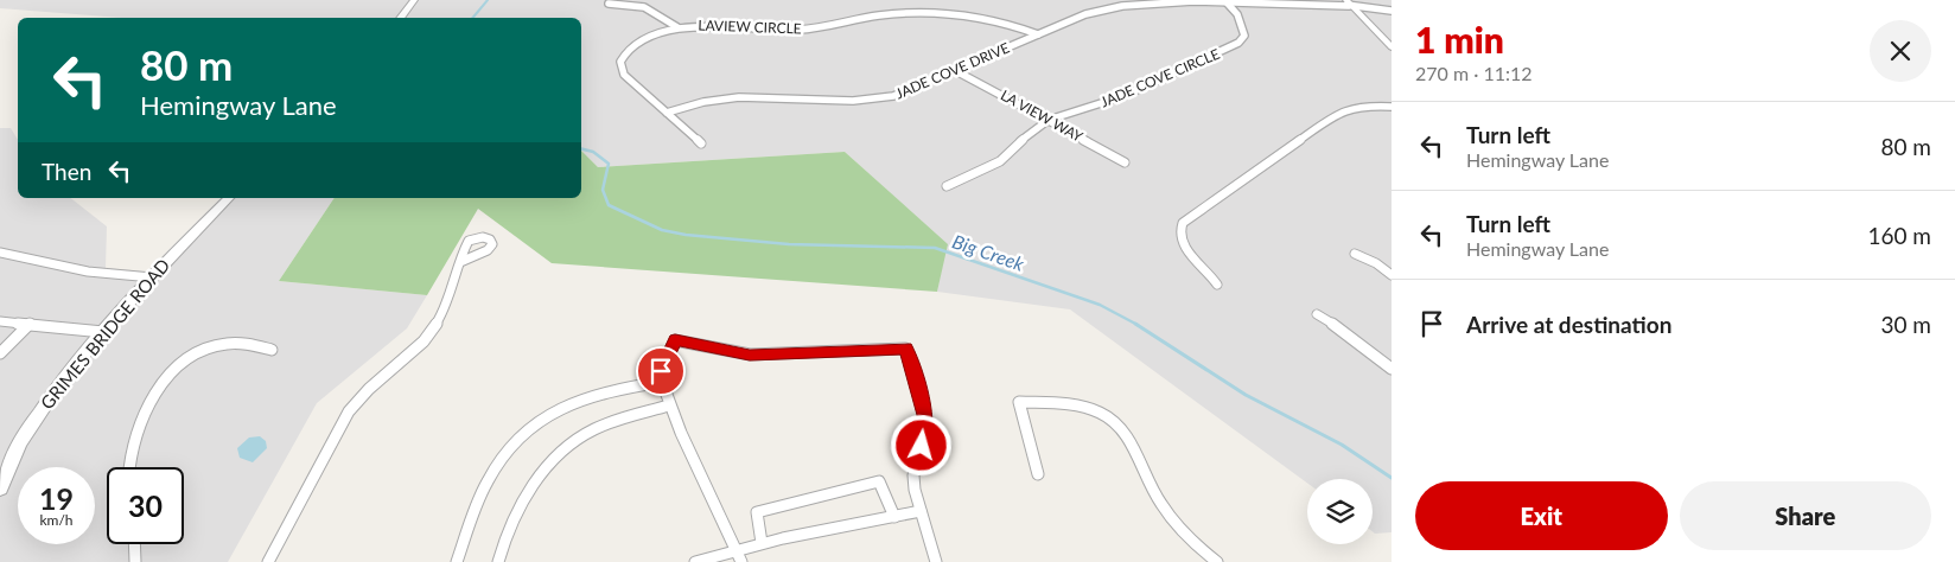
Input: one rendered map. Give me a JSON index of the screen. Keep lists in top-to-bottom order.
{
  "streets": {
    "street": [
      "LAVIEW CIRCLE",
      "JADE COVE DRIVE",
      "JADE COVE CIRCLE",
      "LA VIEW WAY",
      "GRIMES BRIDGE ROAD"
    ]
  },
  "crossings": [
    ["LAVIEW CIRCLE", "JADE COVE DRIVE"],
    ["JADE COVE DRIVE", "JADE COVE CIRCLE"],
    ["JADE COVE DRIVE", "LA VIEW WAY"],
    ["JADE COVE CIRCLE", "LA VIEW WAY"]
  ],
  "water": ["Big Creek"],
  "page": {
    "heading": ["1 min", "270 m · 11:12"],
    "turn": ["80 m", "Hemingway Lane"],
    "list": [
      {
        "name": "Turn left",
        "note": "Hemingway Lane",
        "value": "80 m"
      },
      {
        "name": "Turn left",
        "note": "Hemingway Lane",
        "value": "160 m"
      },
      {
        "name": "Arrive at destination",
        "value": "30 m"
      }
    ],
    "then": "Then",
    "speed": "19 km/h",
    "limit": "30",
    "buttons": ["Exit", "Share"]
  }
}
